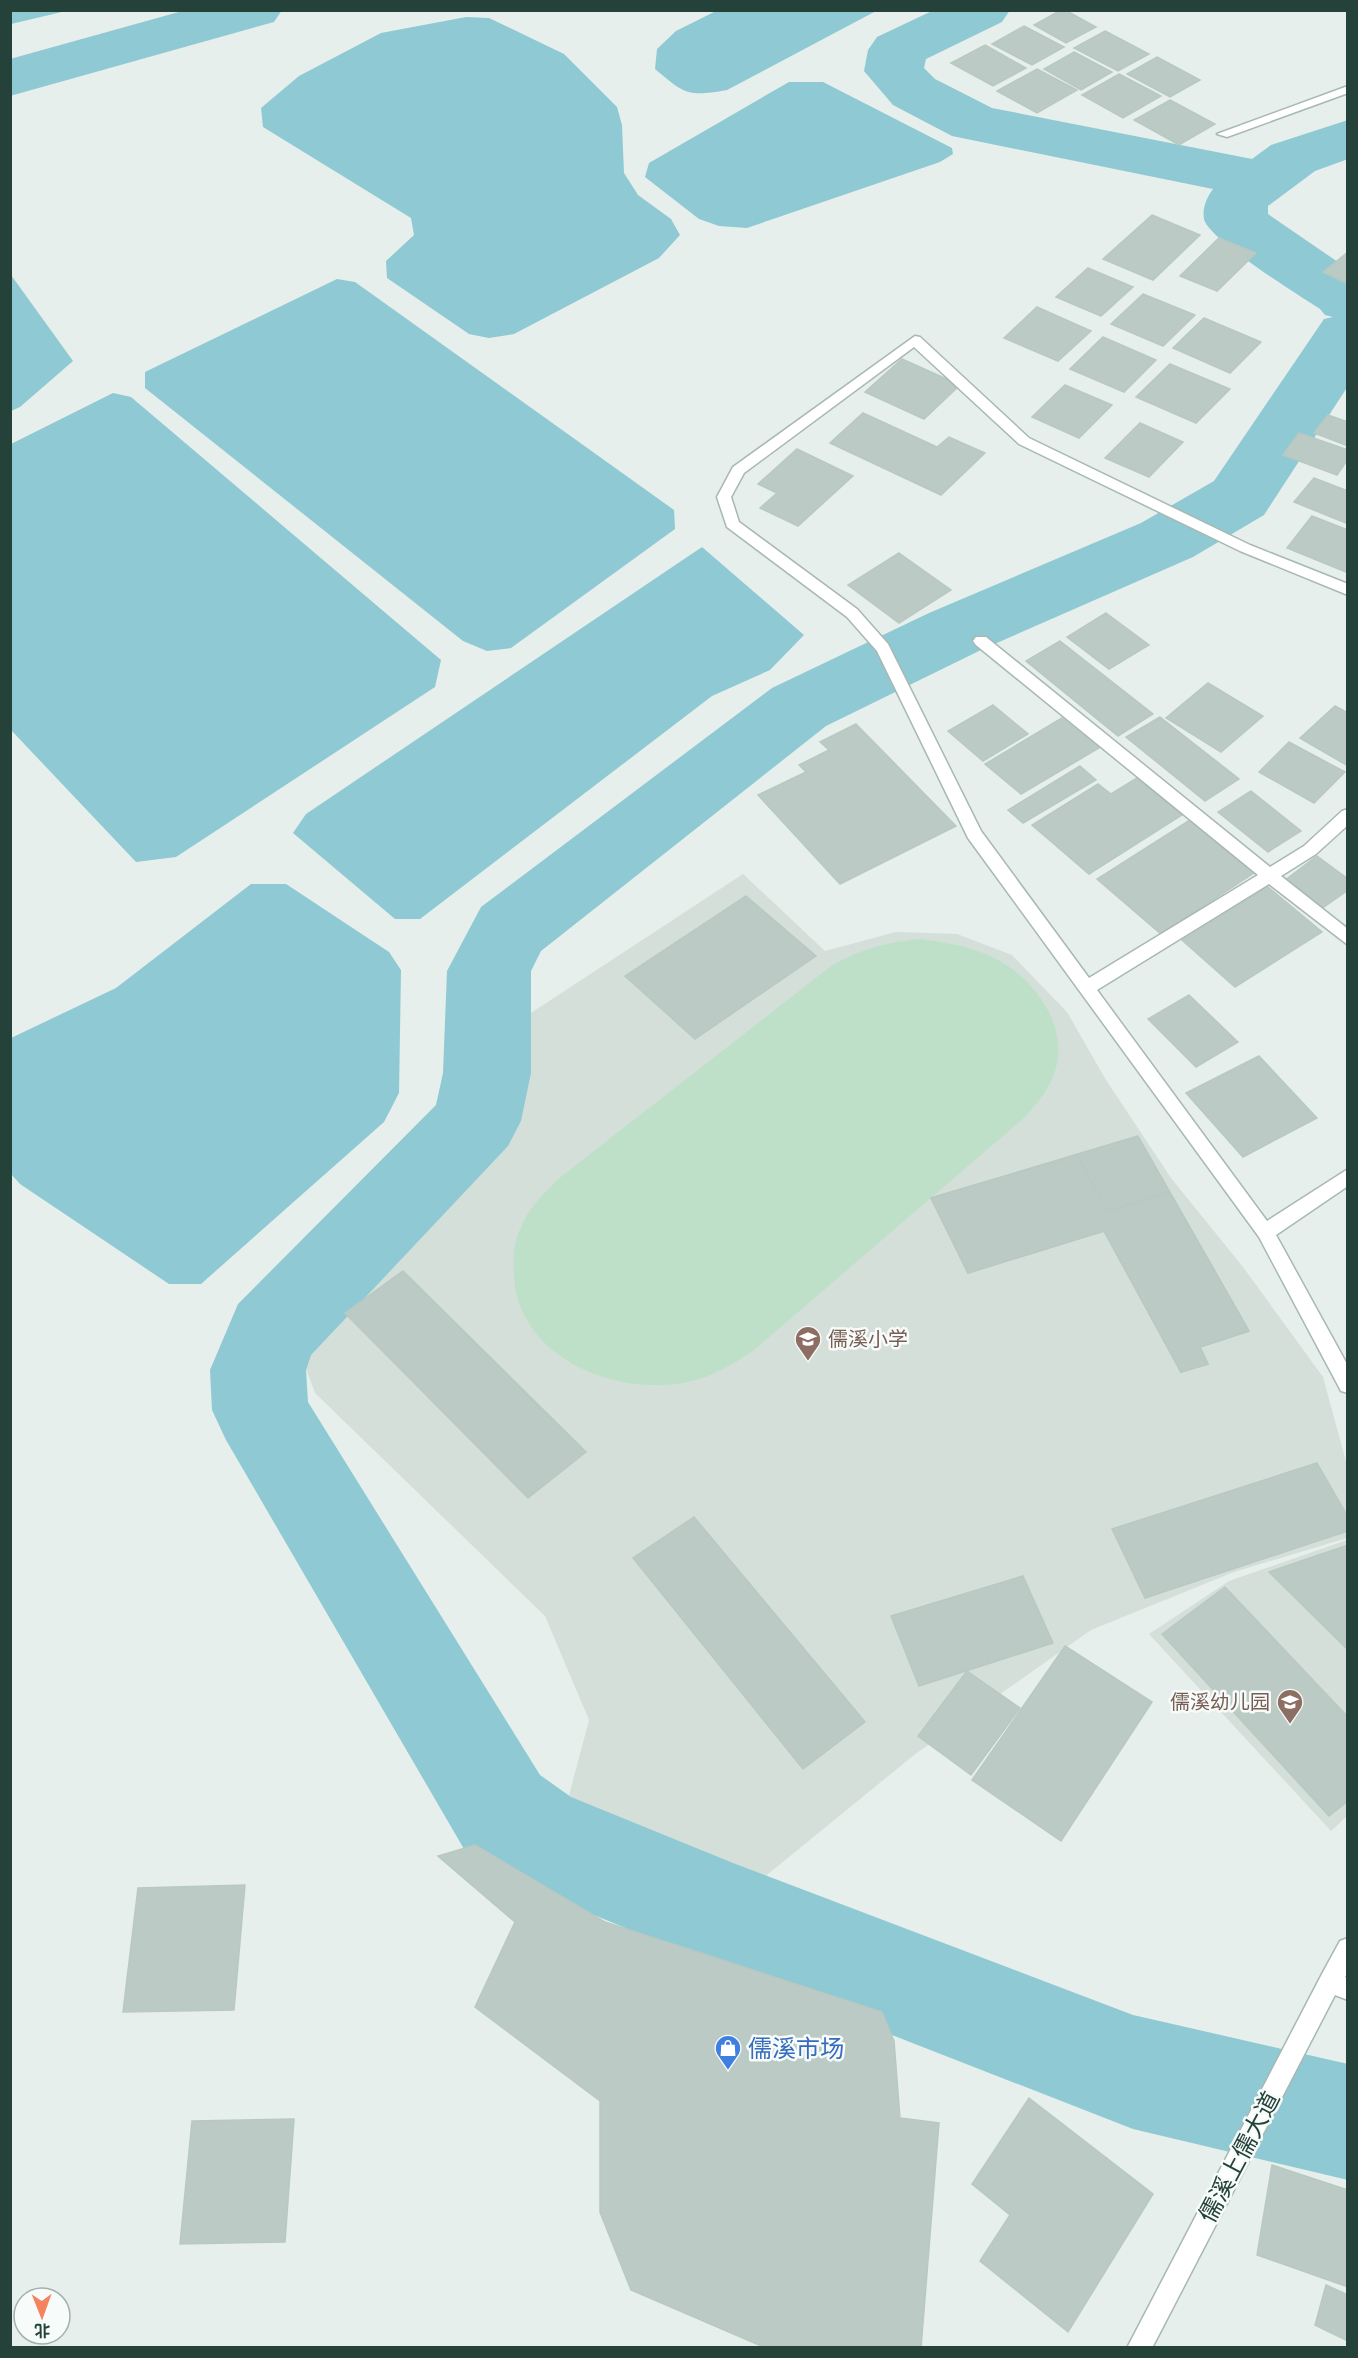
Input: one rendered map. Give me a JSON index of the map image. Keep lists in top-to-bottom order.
{
  "streets": {
    "street": ["儒溪上儒大道"]
  },
  "places": {
    "school or university": ["儒溪小学", "儒溪幼儿园"],
    "shop": ["儒溪市场"]
  },
  "north": "bottom"
}
